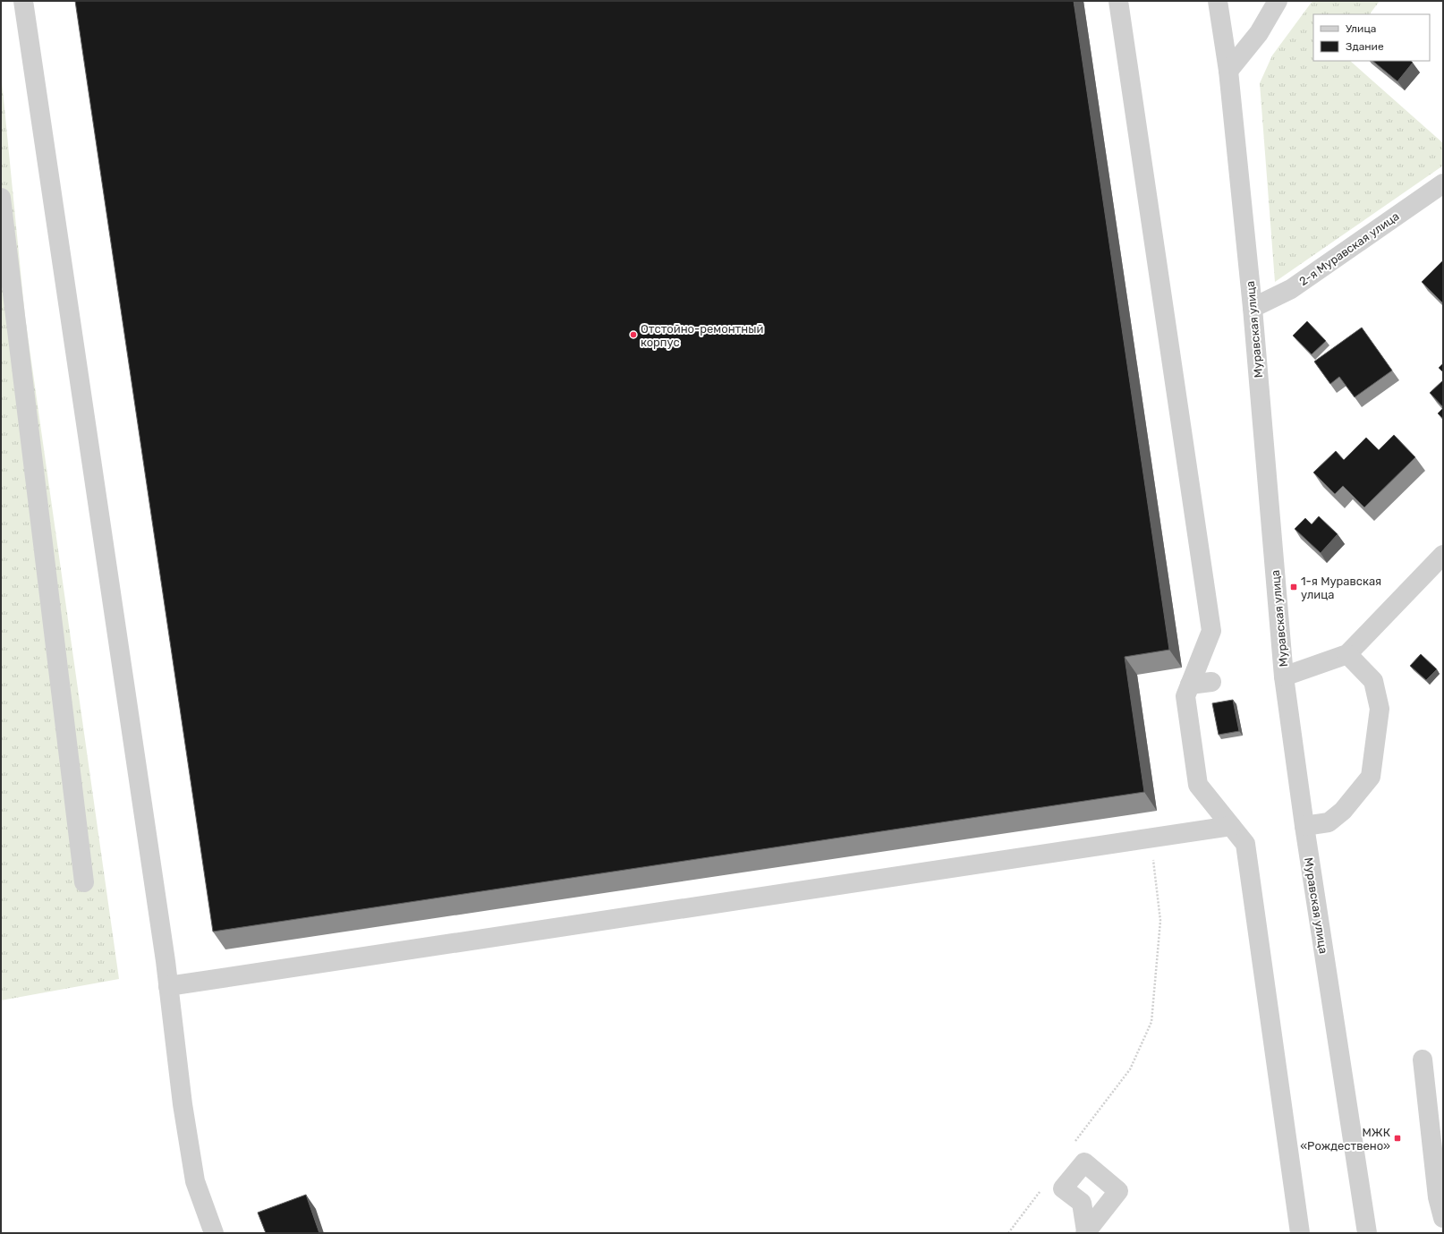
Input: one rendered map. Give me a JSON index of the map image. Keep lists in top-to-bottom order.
{
  "streets": {
    "street": ["2-я Муравская улица", "Муравская улица"]
  },
  "crossings": [
    ["2-я Муравская улица", "Муравская улица"]
  ],
  "places": {
    "other": ["Отстойно-ремонтный корпус"],
    "transit": ["1-я Муравская улица", "МЖК «Рождествено»"]
  },
  "legend": ["Улица", "Здание"]
}
